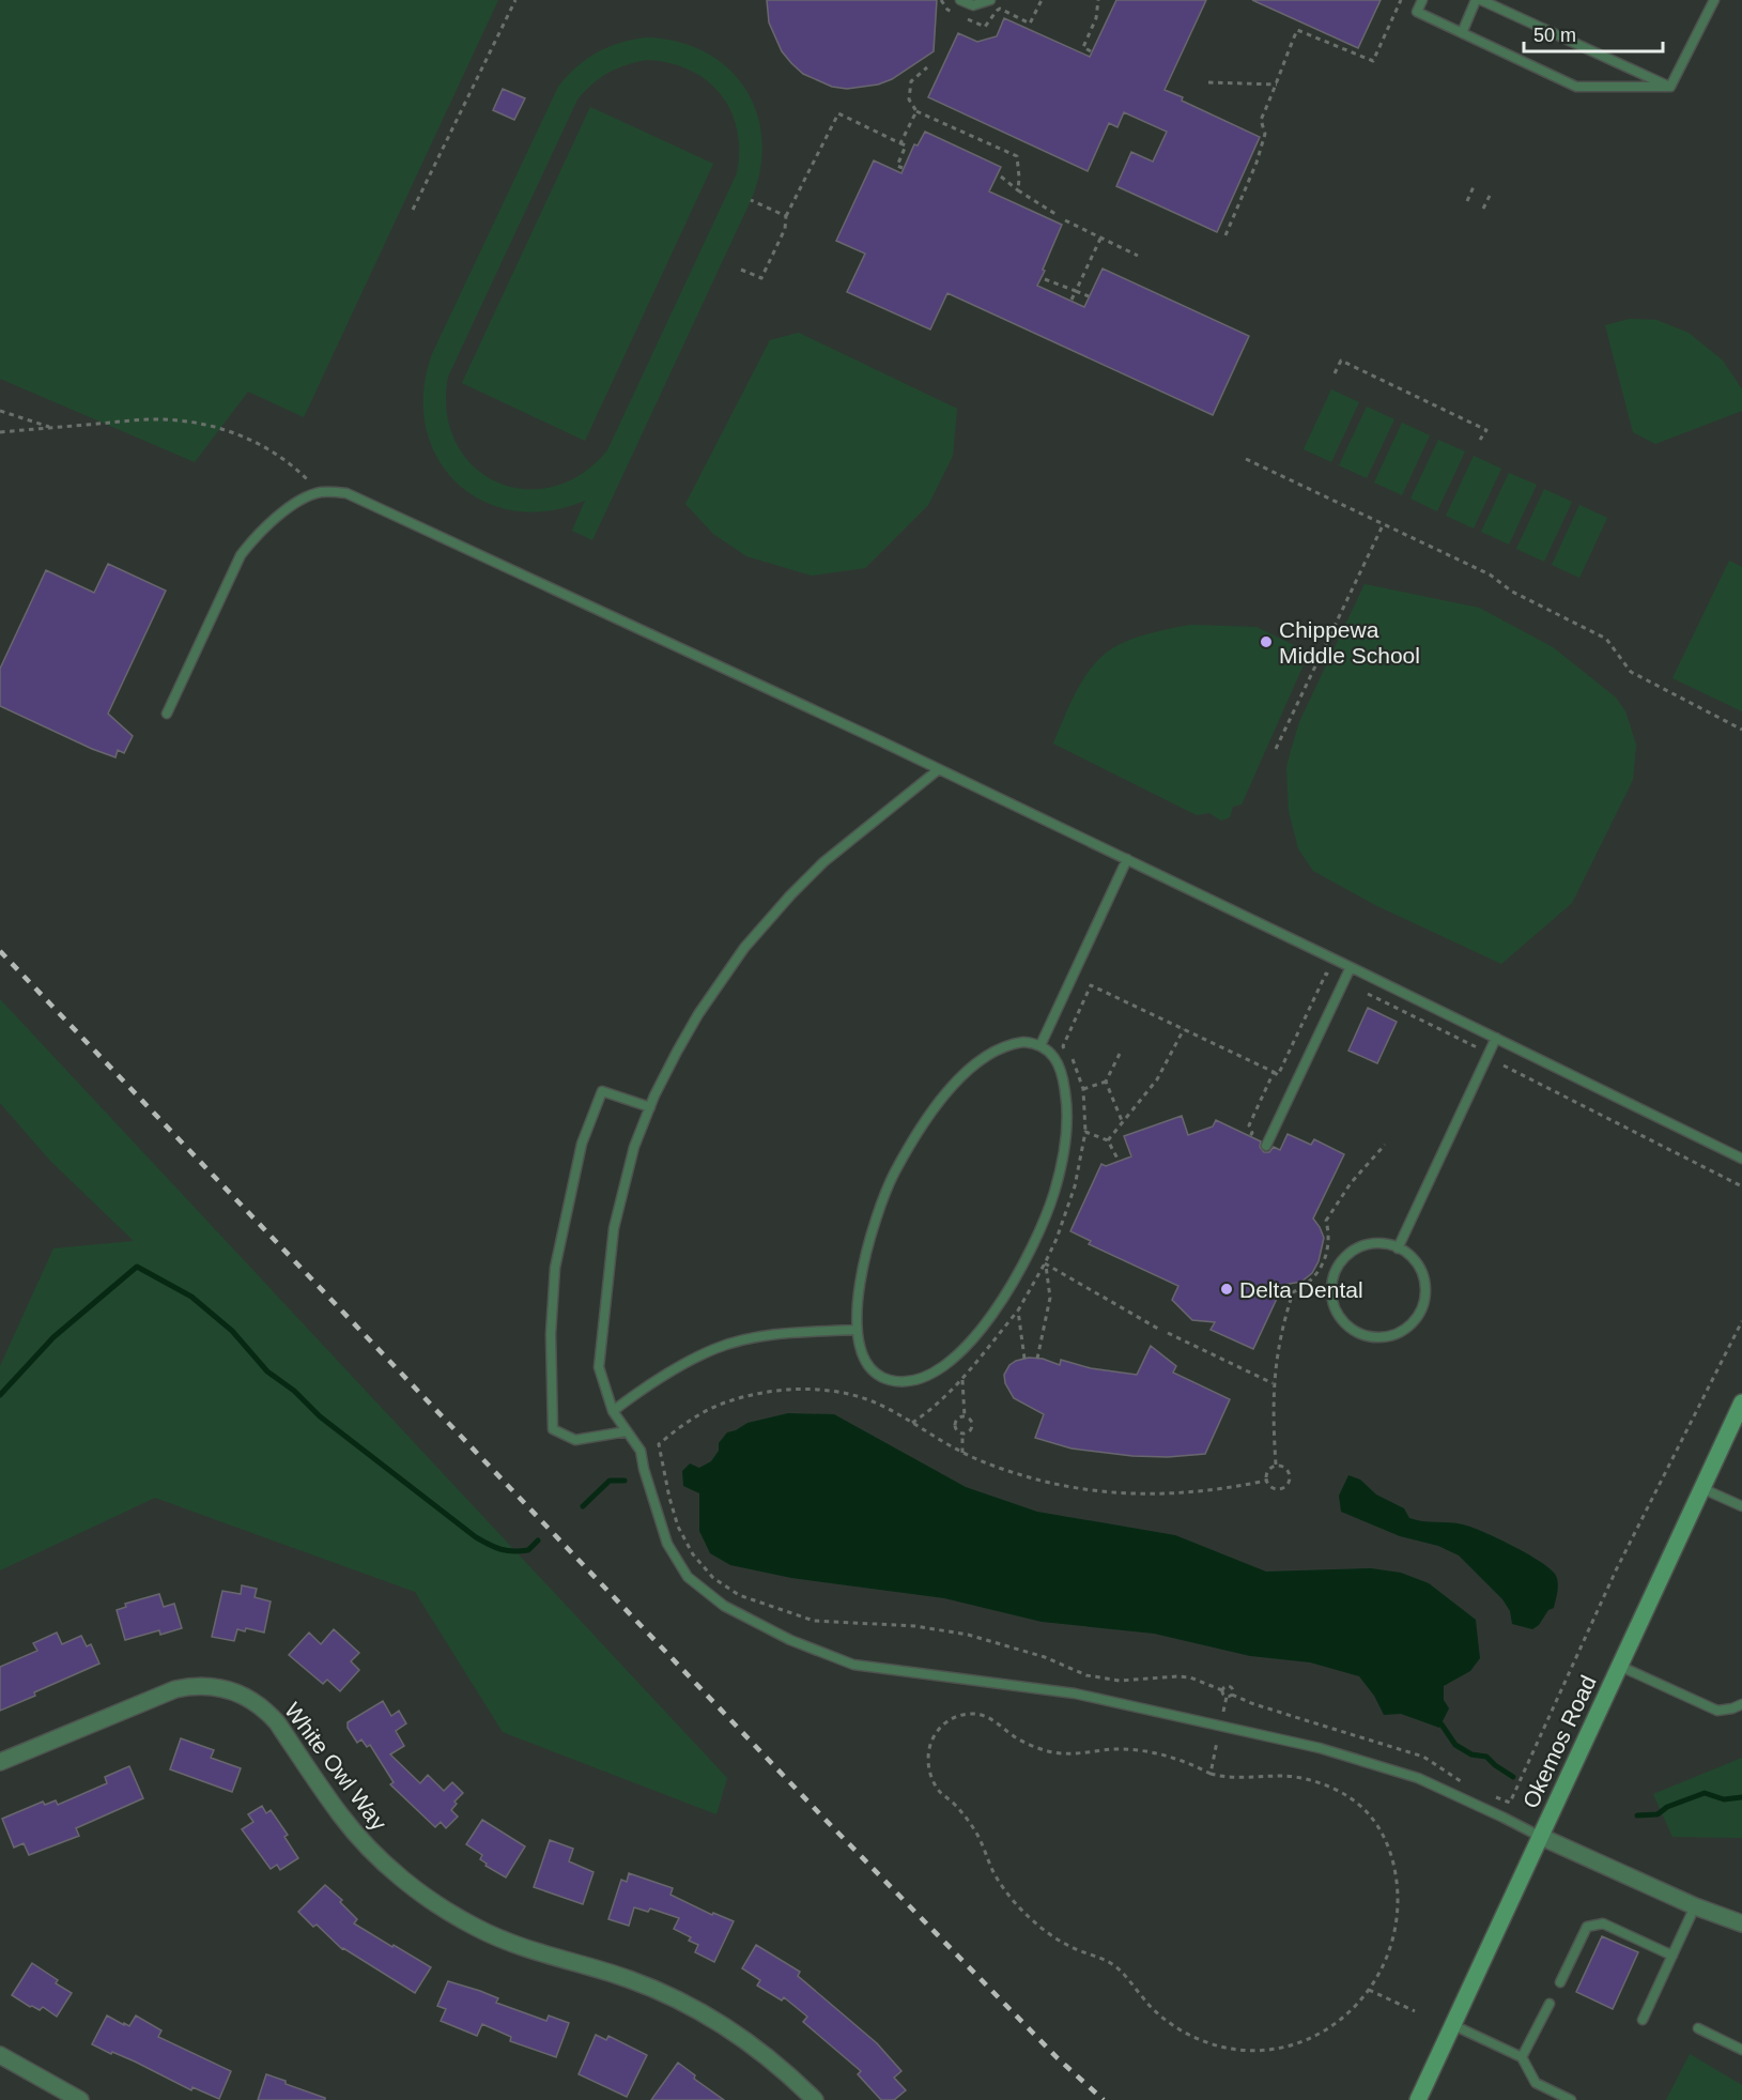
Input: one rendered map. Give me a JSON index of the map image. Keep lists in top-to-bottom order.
{
  "streets": {
    "main road": ["Okemos Road"],
    "street": ["White Owl Way"]
  },
  "places": ["Chippewa Middle School", "Delta Dental"],
  "scale_bar": "50 m"
}
